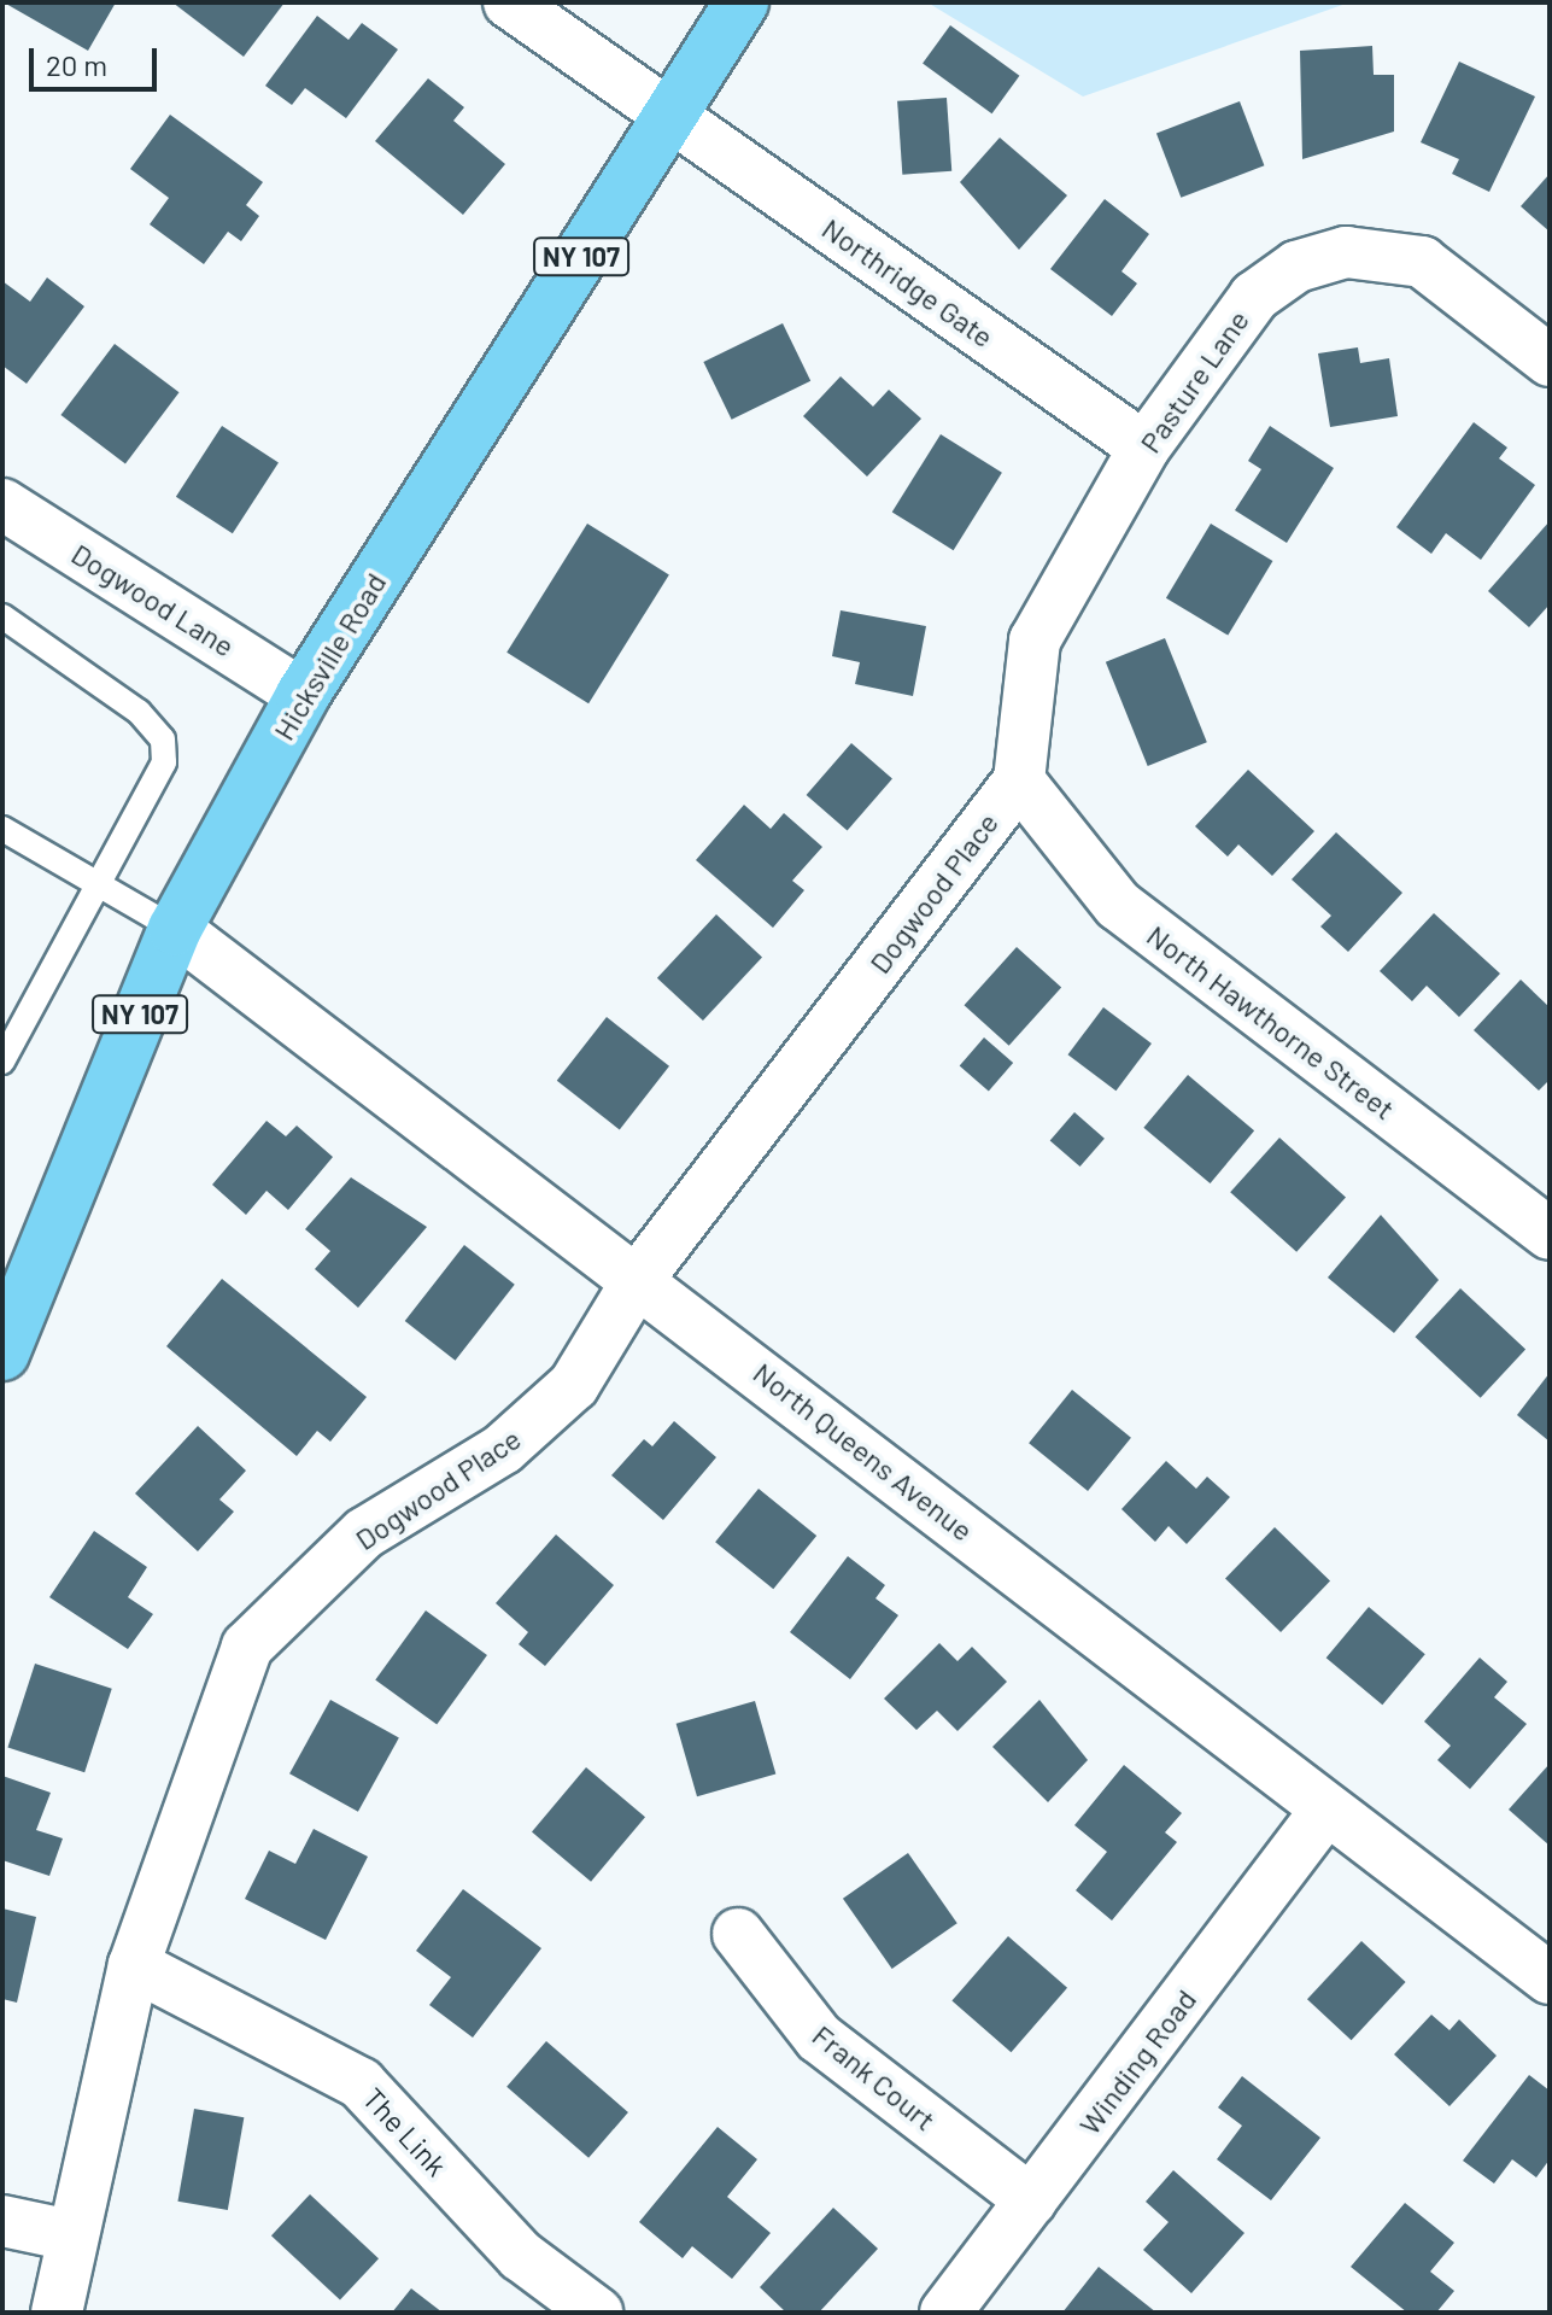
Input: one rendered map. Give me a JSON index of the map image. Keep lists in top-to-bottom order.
{
  "streets": {
    "main road": ["NY 107", "Hicksville Road"],
    "street": [
      "Northridge Gate",
      "Pasture Lane",
      "Dogwood Lane",
      "Dogwood Place",
      "North Hawthorne Street",
      "North Queens Avenue",
      "Winding Road",
      "Frank Court",
      "The Link"
    ]
  },
  "crossings": [
    ["Northridge Gate", "Pasture Lane"],
    ["Northridge Gate", "Hicksville Road"],
    ["Pasture Lane", "Dogwood Place"],
    ["Pasture Lane", "North Hawthorne Street"],
    ["Dogwood Lane", "Hicksville Road"],
    ["Hicksville Road", "North Queens Avenue"],
    ["Dogwood Place", "North Hawthorne Street"],
    ["Dogwood Place", "North Queens Avenue"],
    ["Dogwood Place", "The Link"],
    ["North Queens Avenue", "Winding Road"],
    ["Winding Road", "Frank Court"]
  ],
  "scale_bar": "20 m"
}
